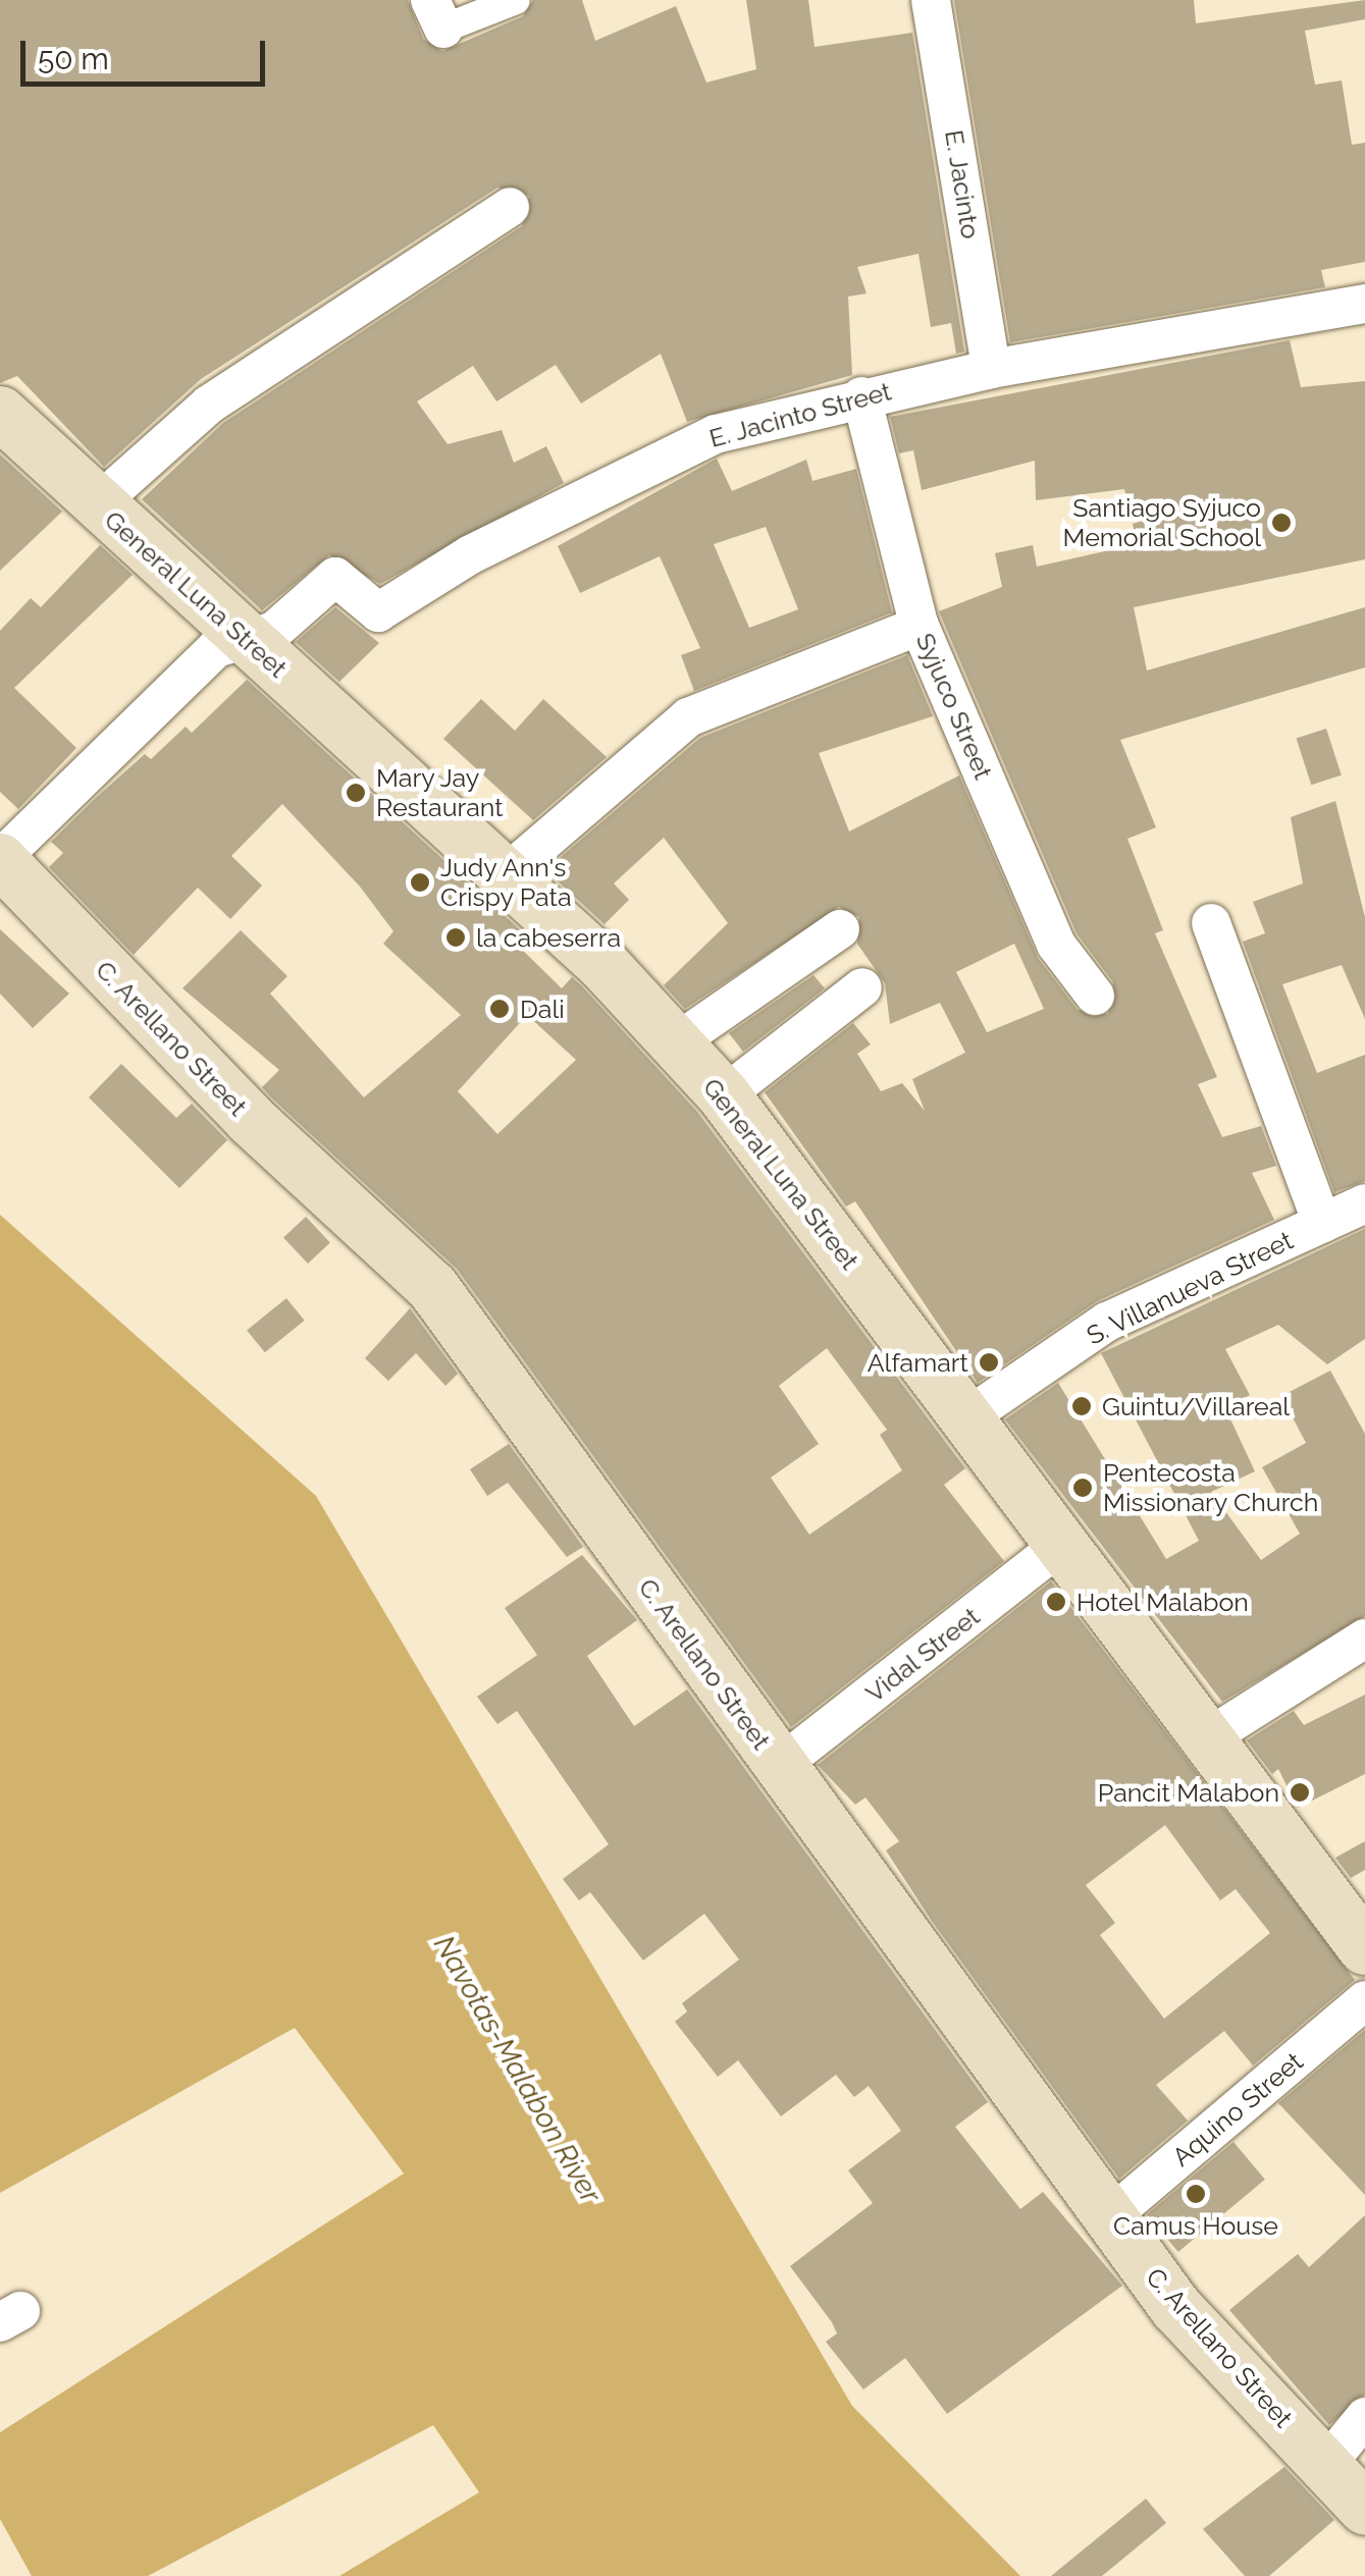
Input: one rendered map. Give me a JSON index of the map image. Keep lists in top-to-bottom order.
{
  "streets": {
    "main road": ["General Luna Street", "C. Arellano Street"],
    "street": [
      "E. Jacinto",
      "E. Jacinto Street",
      "Syjuco Street",
      "S. Villanueva Street",
      "Vidal Street",
      "Aquino Street"
    ]
  },
  "crossings": [
    ["E. Jacinto", "E. Jacinto Street"],
    ["E. Jacinto Street", "General Luna Street"],
    ["E. Jacinto Street", "Syjuco Street"],
    ["General Luna Street", "S. Villanueva Street"],
    ["General Luna Street", "Vidal Street"],
    ["C. Arellano Street", "Vidal Street"],
    ["C. Arellano Street", "Aquino Street"]
  ],
  "water": ["Navotas-Malabon River"],
  "places": [
    "Santiago Syjuco Memorial School",
    "Mary Jay Restaurant",
    "Judy Ann's Crispy Pata",
    "la cabeserra",
    "Dali",
    "Alfamart",
    "Guintu/Villareal",
    "Pentecosta Missionary Church",
    "Hotel Malabon",
    "Pancit Malabon",
    "Camus House"
  ],
  "scale_bar": "50 m"
}
